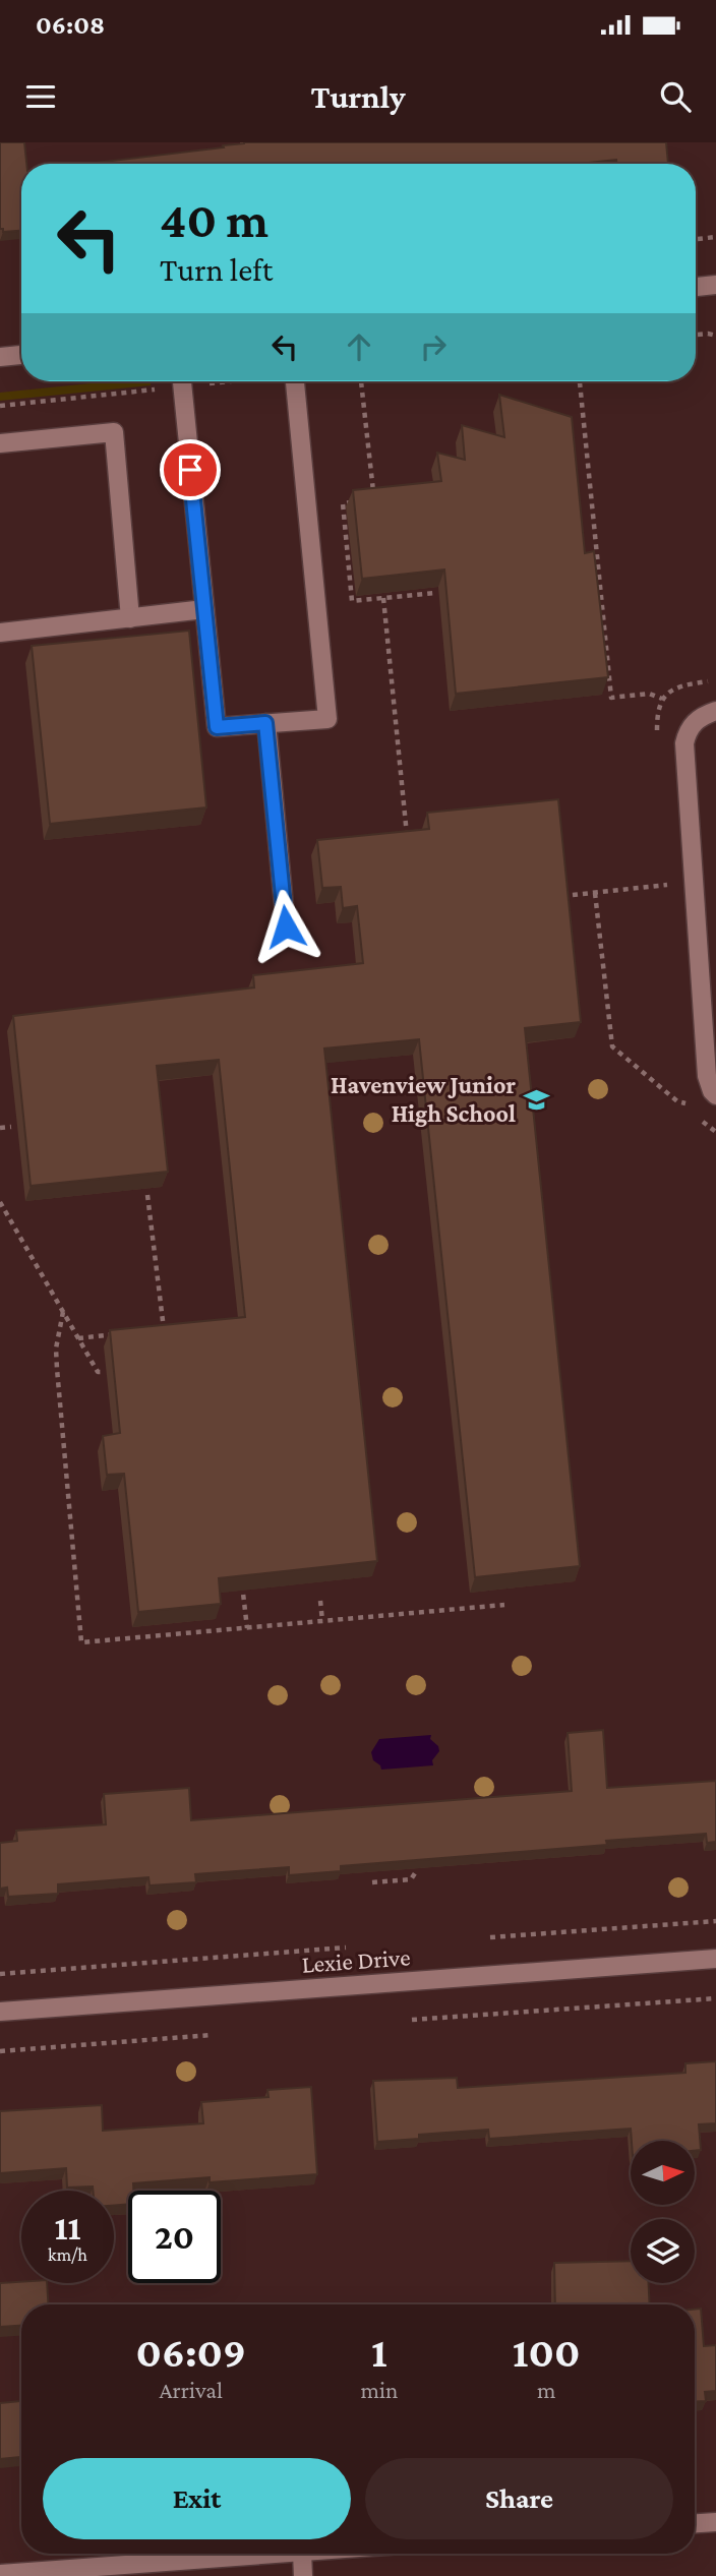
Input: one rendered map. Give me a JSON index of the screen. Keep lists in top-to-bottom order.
{
  "streets": {
    "street": ["Lexie Drive"]
  },
  "places": {
    "school or university": ["Havenview Junior High School"]
  },
  "north": "right",
  "page": {
    "status": "06:08",
    "header": "Turnly",
    "turn": ["40 m", "Turn left"],
    "speed": "11 km/h",
    "limit": "20",
    "eta": [
      "06:09",
      "Arrival",
      "1",
      "min",
      "100",
      "m"
    ],
    "buttons": ["Exit", "Share"]
  }
}
